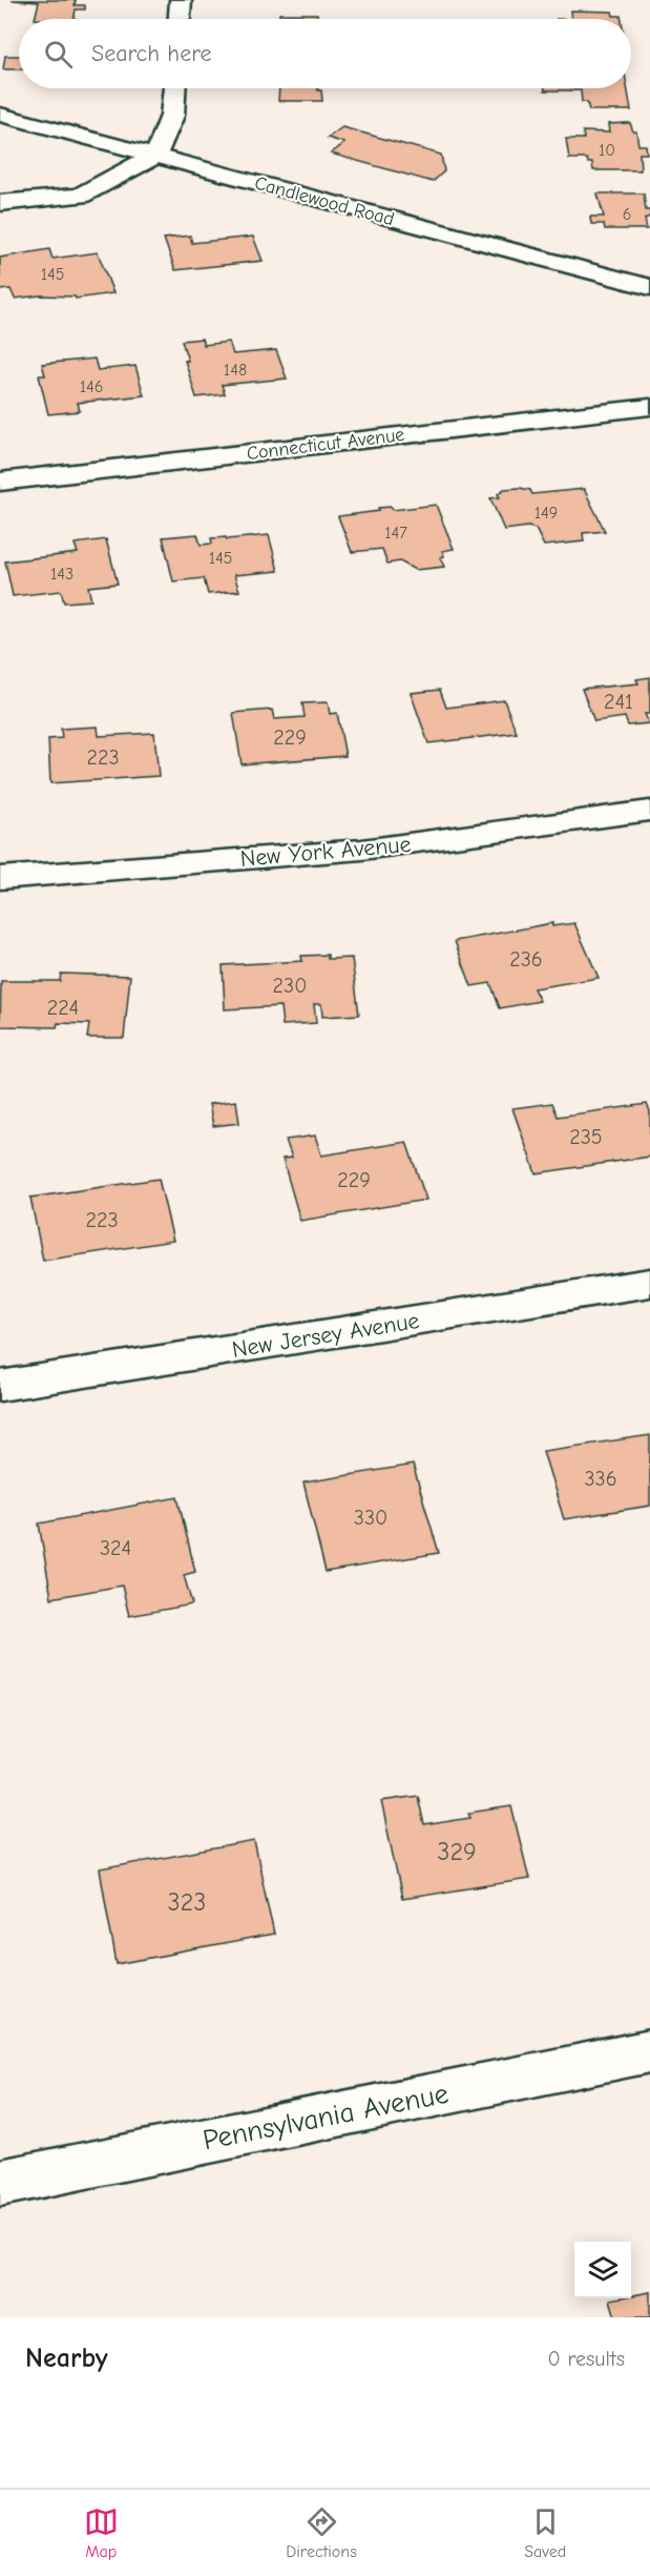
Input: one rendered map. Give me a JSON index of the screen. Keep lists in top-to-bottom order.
{
  "streets": {
    "street": [
      "Candlewood Road",
      "Connecticut Avenue",
      "New York Avenue",
      "New Jersey Avenue",
      "Pennsylvania Avenue"
    ]
  },
  "house_numbers": [
    "10",
    "6",
    "145",
    "148",
    "146",
    "149",
    "147",
    "145",
    "143",
    "241",
    "229",
    "223",
    "236",
    "230",
    "224",
    "235",
    "229",
    "223",
    "336",
    "330",
    "324",
    "329",
    "323"
  ],
  "page": {
    "search": "Search here",
    "heading": ["Nearby", "0 results"],
    "nav": ["Map", "Directions", "Saved"]
  }
}
